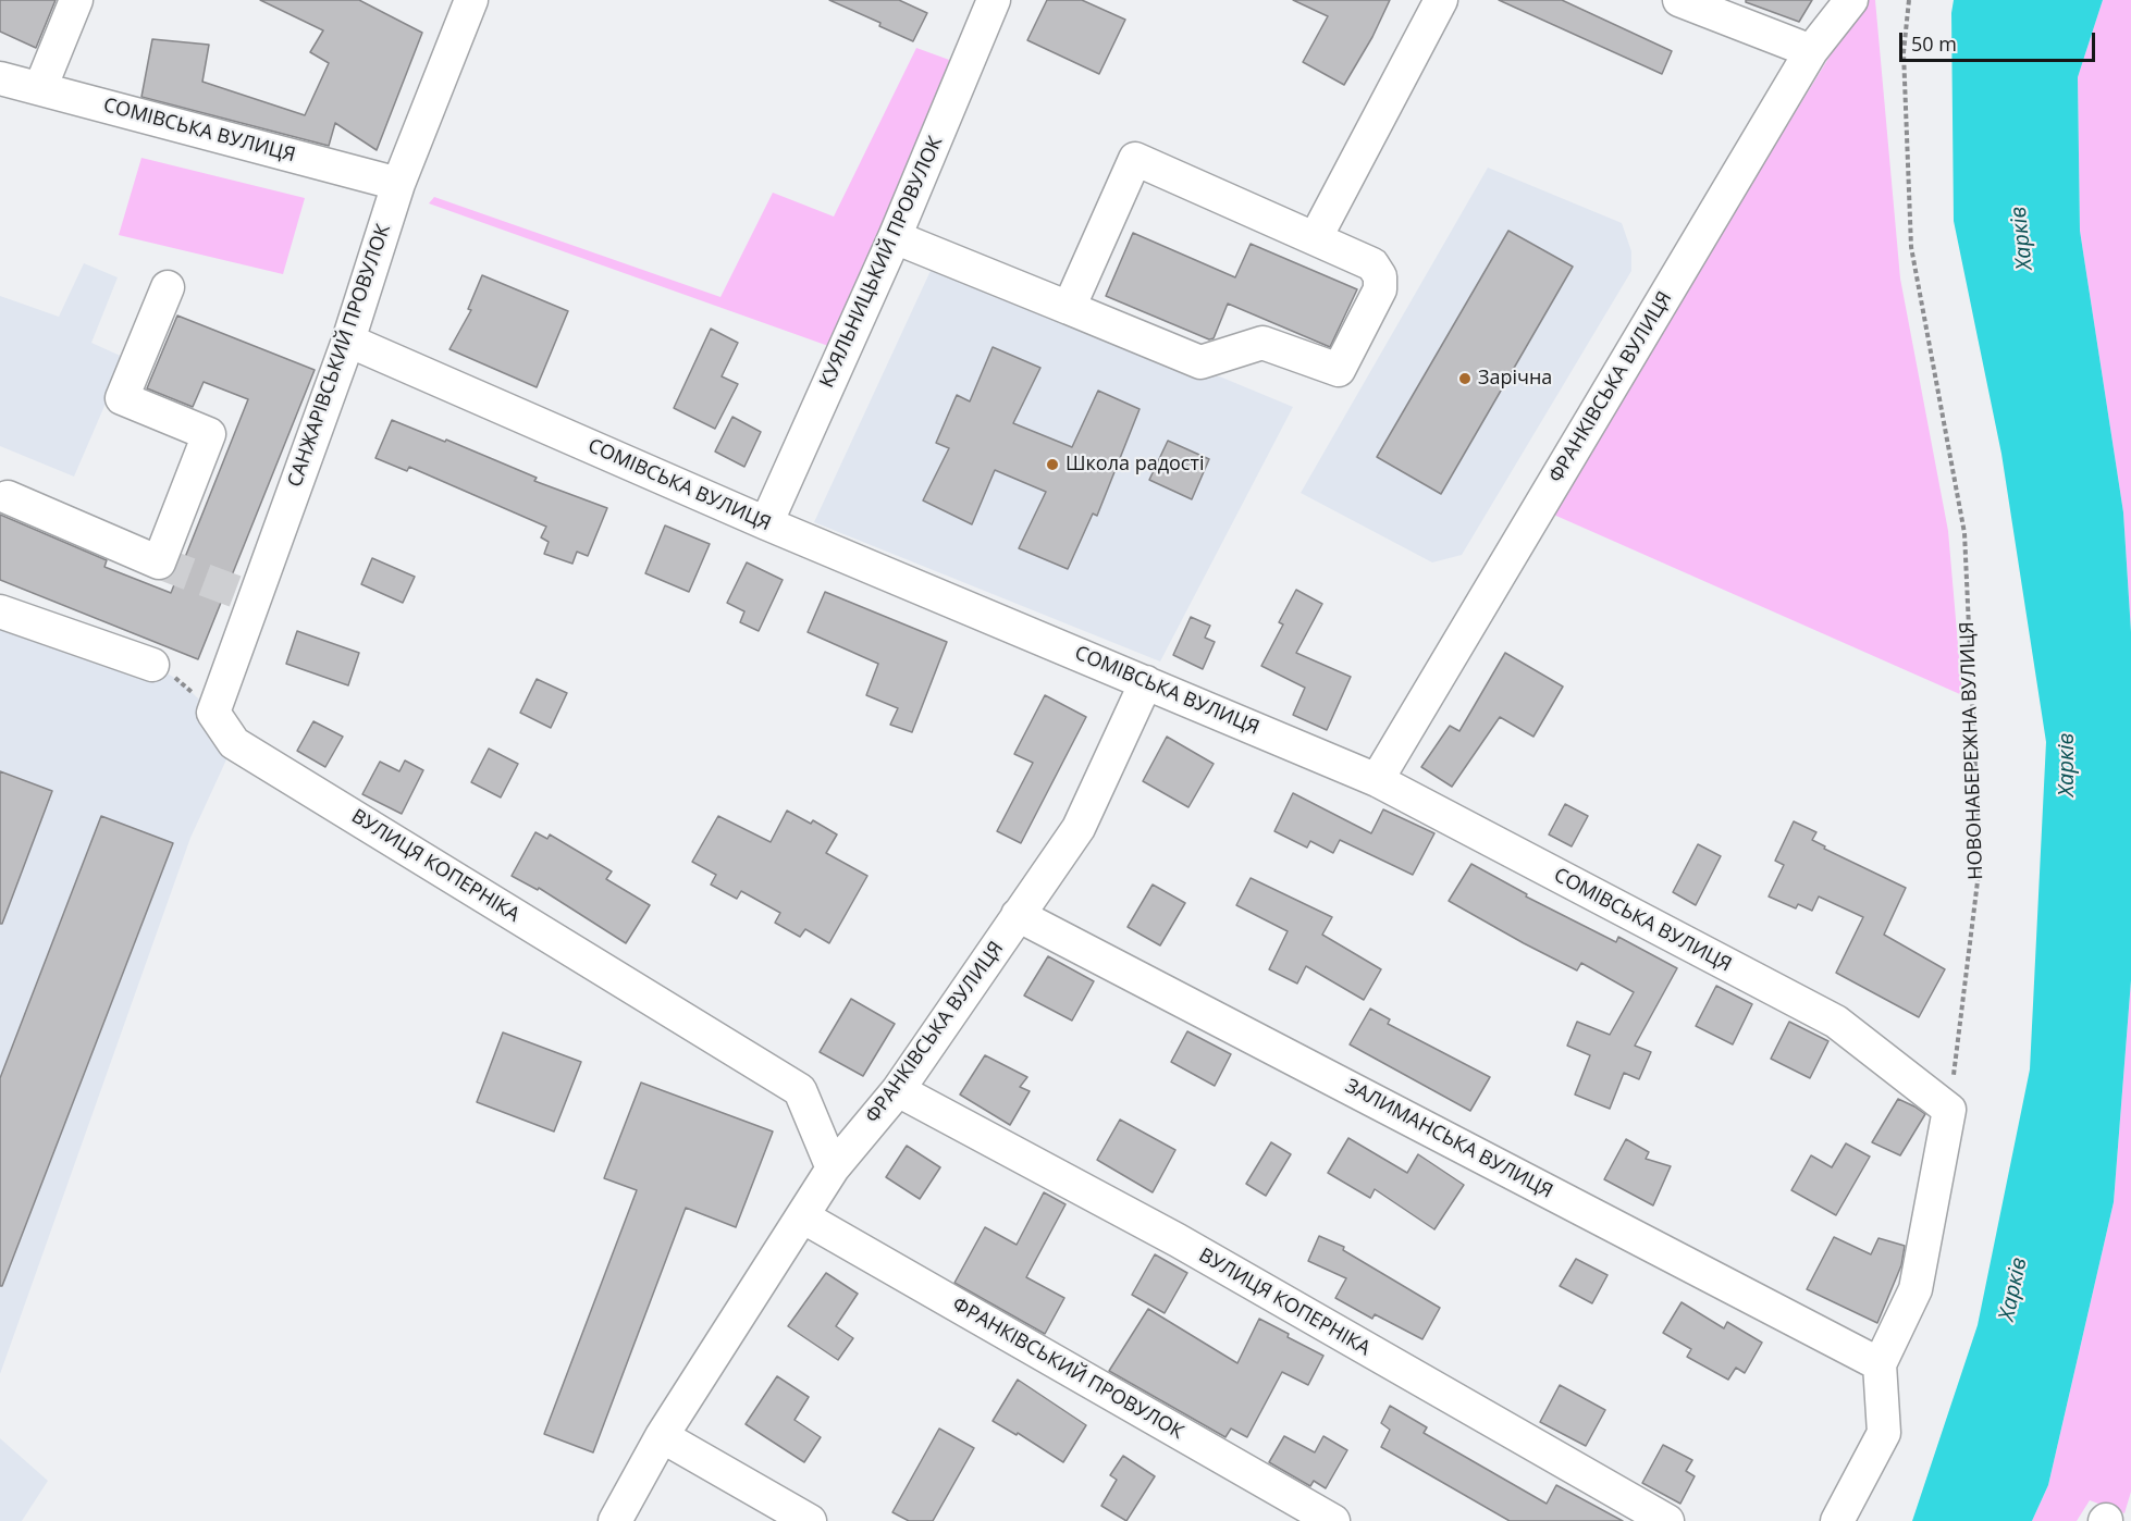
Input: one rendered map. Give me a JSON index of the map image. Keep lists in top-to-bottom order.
{
  "streets": {
    "street": [
      "СОМІВСЬКА ВУЛИЦЯ",
      "КУЯЛЬНИЦЬКИЙ ПРОВУЛОК",
      "САНЖАРІВСЬКИЙ ПРОВУЛОК",
      "ФРАНКІВСЬКА ВУЛИЦЯ",
      "ВУЛИЦЯ КОПЕРНІКА",
      "ЗАЛИМАНСЬКА ВУЛИЦЯ",
      "ФРАНКІВСЬКИЙ ПРОВУЛОК"
    ],
    "path": ["НОВОНАБЕРЕЖНА ВУЛИЦЯ"]
  },
  "crossings": [
    ["СОМІВСЬКА ВУЛИЦЯ", "КУЯЛЬНИЦЬКИЙ ПРОВУЛОК"],
    ["СОМІВСЬКА ВУЛИЦЯ", "САНЖАРІВСЬКИЙ ПРОВУЛОК"],
    ["СОМІВСЬКА ВУЛИЦЯ", "ФРАНКІВСЬКА ВУЛИЦЯ"],
    ["СОМІВСЬКА ВУЛИЦЯ", "НОВОНАБЕРЕЖНА ВУЛИЦЯ"],
    ["САНЖАРІВСЬКИЙ ПРОВУЛОК", "ВУЛИЦЯ КОПЕРНІКА"],
    ["ФРАНКІВСЬКА ВУЛИЦЯ", "ВУЛИЦЯ КОПЕРНІКА"],
    ["ФРАНКІВСЬКА ВУЛИЦЯ", "ЗАЛИМАНСЬКА ВУЛИЦЯ"],
    ["ФРАНКІВСЬКА ВУЛИЦЯ", "ФРАНКІВСЬКИЙ ПРОВУЛОК"]
  ],
  "water": ["Харків"],
  "places": ["Зарічна", "Школа радості"],
  "scale_bar": "50 m"
}
